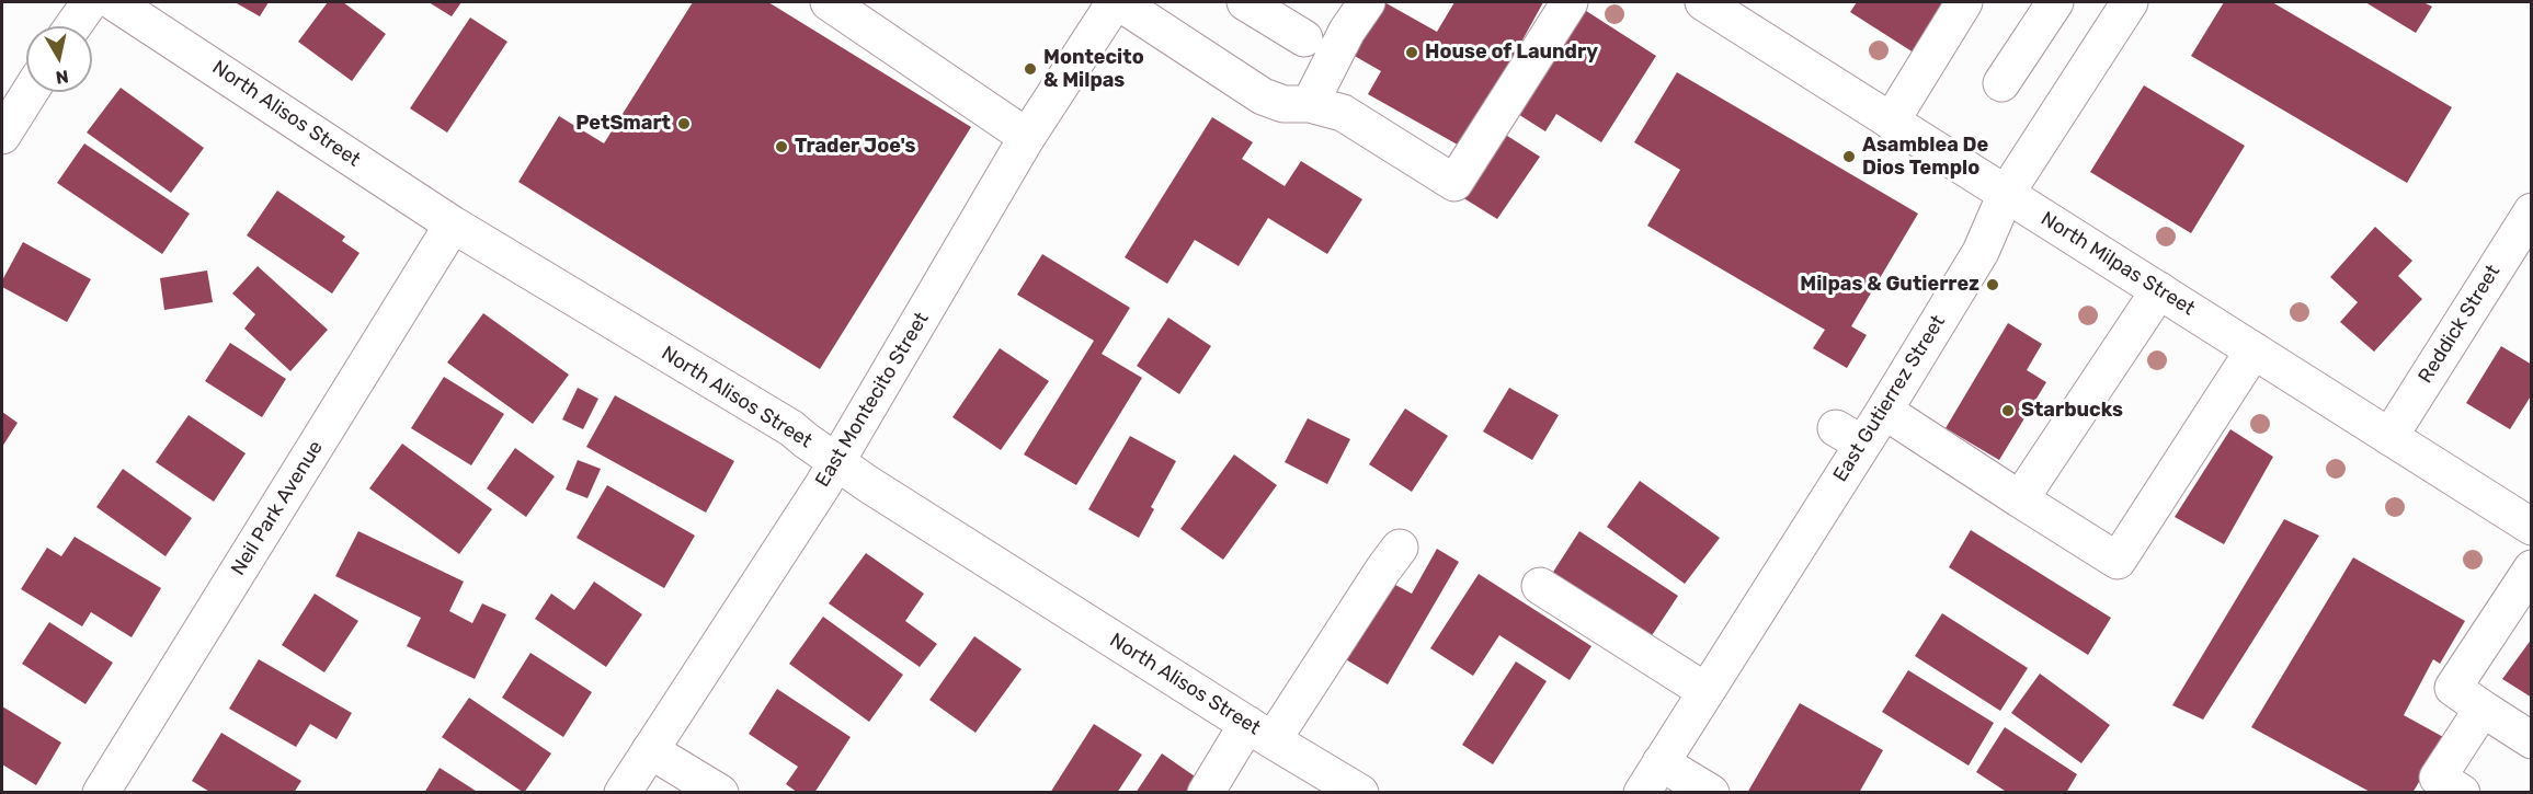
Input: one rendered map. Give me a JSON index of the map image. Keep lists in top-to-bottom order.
{
  "streets": {
    "street": [
      "North Alisos Street",
      "North Milpas Street",
      "Reddick Street",
      "East Gutierrez Street",
      "East Montecito Street",
      "Neil Park Avenue"
    ]
  },
  "crossings": [
    ["North Alisos Street", "East Montecito Street"],
    ["North Alisos Street", "Neil Park Avenue"],
    ["North Milpas Street", "Reddick Street"],
    ["North Milpas Street", "East Gutierrez Street"]
  ],
  "places": [
    "House of Laundry",
    "Montecito & Milpas",
    "PetSmart",
    "Trader Joe's",
    "Asamblea De Dios Templo",
    "Milpas & Gutierrez",
    "Starbucks"
  ],
  "north": "bottom"
}
